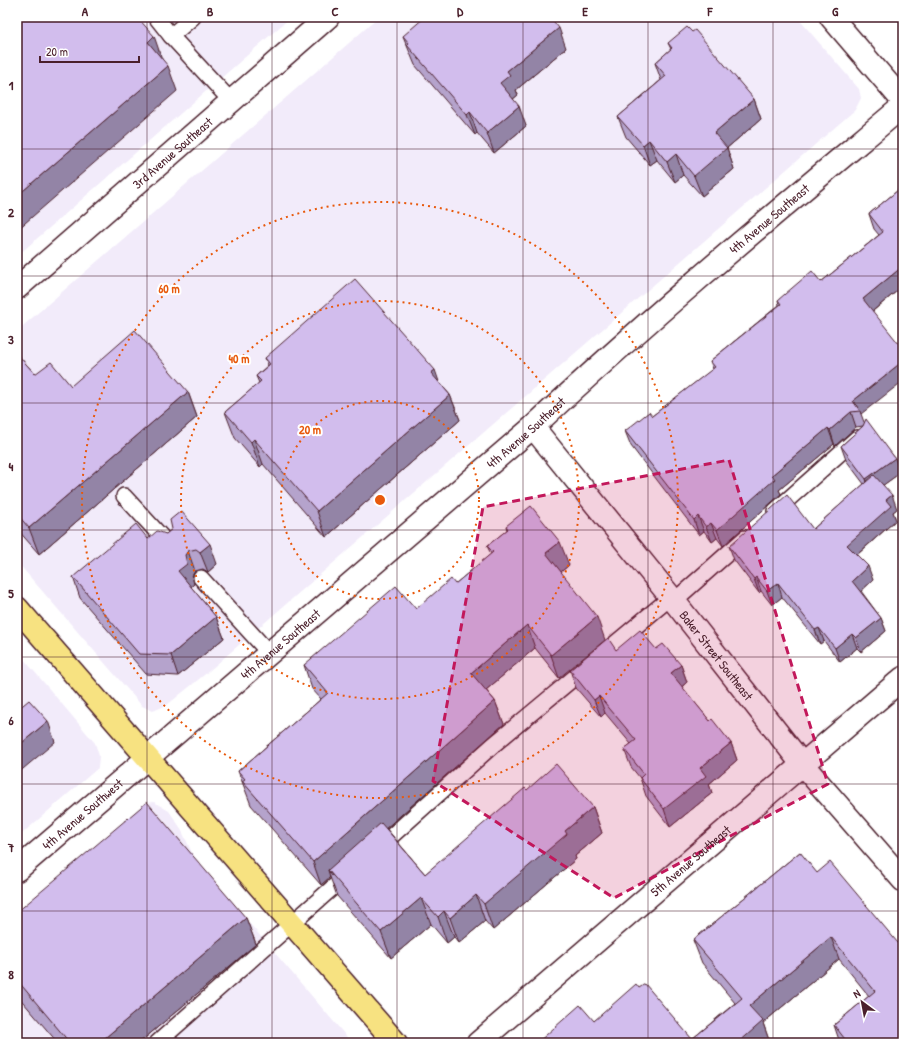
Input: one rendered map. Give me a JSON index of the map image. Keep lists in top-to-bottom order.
{
  "streets": {
    "street": [
      "3rd Avenue Southeast",
      "4th Avenue Southeast",
      "Baker Street Southeast",
      "4th Avenue Southwest",
      "5th Avenue Southeast"
    ]
  },
  "crossings": [
    ["4th Avenue Southeast", "Baker Street Southeast"],
    ["4th Avenue Southeast", "4th Avenue Southwest"],
    ["Baker Street Southeast", "5th Avenue Southeast"]
  ],
  "scale_bar": "20 m",
  "north": "top left",
  "grid": {
    "columns": [
      "A",
      "B",
      "C",
      "D",
      "E",
      "F",
      "G"
    ],
    "rows": [
      "1",
      "2",
      "3",
      "4",
      "5",
      "6",
      "7",
      "8"
    ]
  },
  "rings": ["60 m", "40 m", "20 m"]
}
